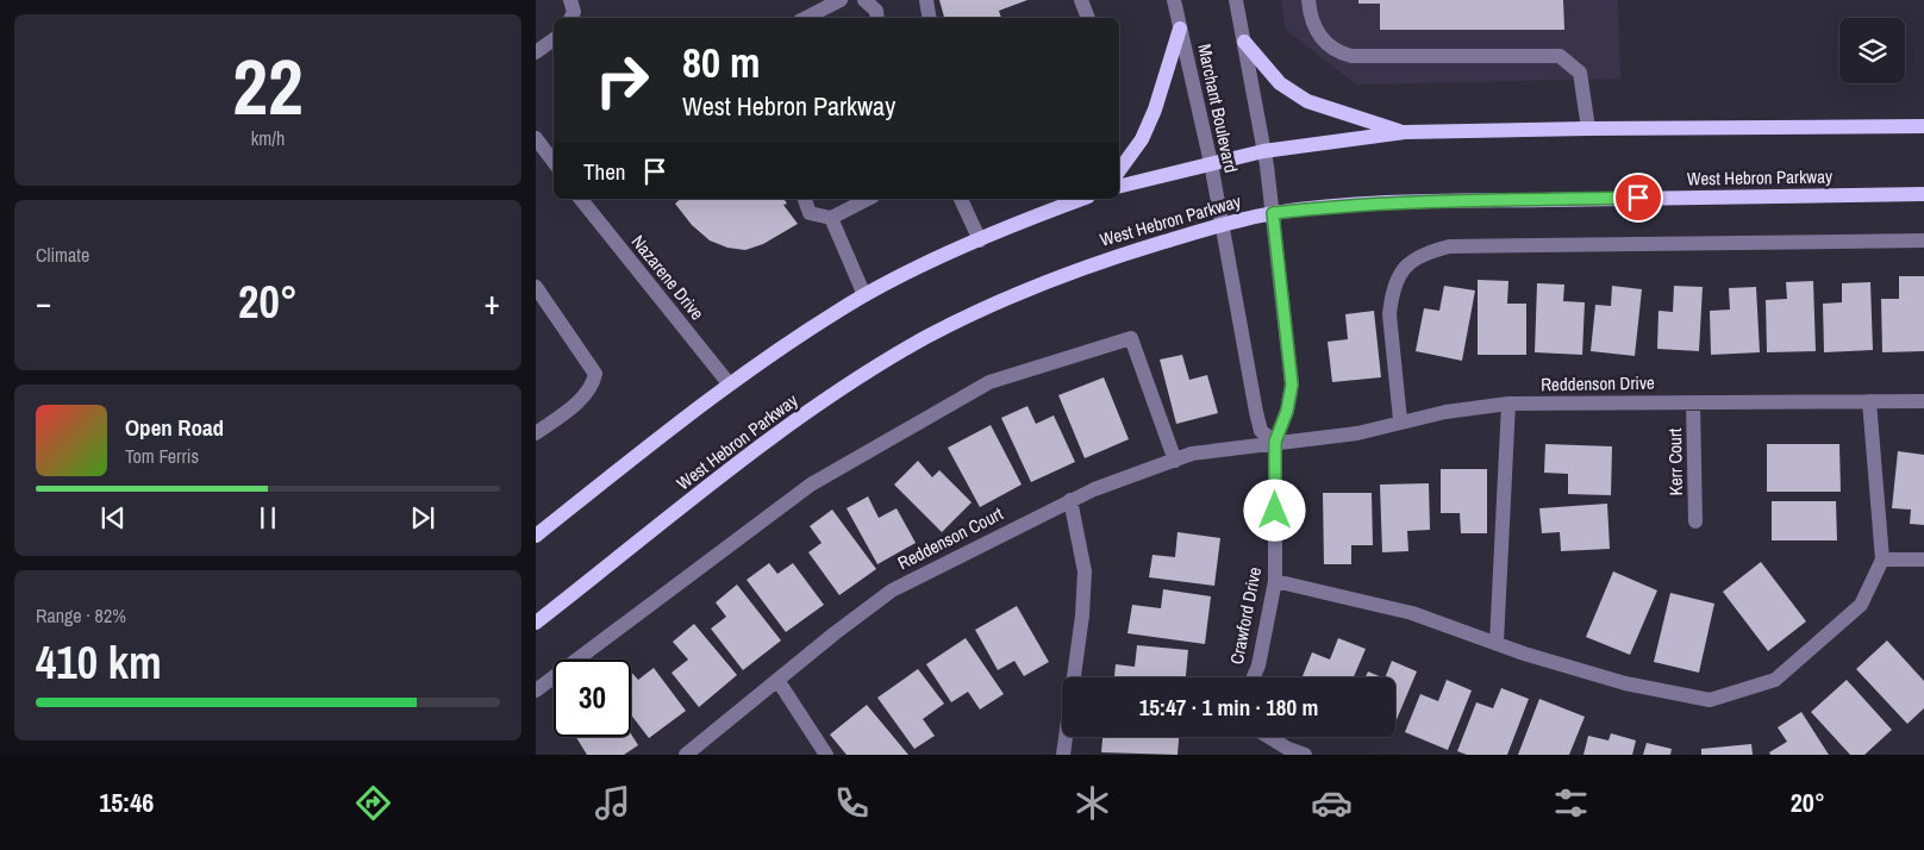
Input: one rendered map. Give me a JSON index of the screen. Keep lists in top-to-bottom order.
{
  "streets": {
    "main road": ["West Hebron Parkway"],
    "street": [
      "Marchant Boulevard",
      "Nazarene Drive",
      "Reddenson Drive",
      "Kerr Court",
      "Reddenson Court",
      "Crawford Drive"
    ]
  },
  "crossings": [
    ["Marchant Boulevard", "West Hebron Parkway"],
    ["Marchant Boulevard", "Crawford Drive"],
    ["West Hebron Parkway", "Crawford Drive"],
    ["Reddenson Drive", "Kerr Court"],
    ["Reddenson Drive", "Reddenson Court"],
    ["Reddenson Drive", "Crawford Drive"],
    ["Reddenson Court", "Crawford Drive"]
  ],
  "page": {
    "tile": [
      ["22", "km/h"],
      "Climate",
      ["Range · 82%", "410 km"]
    ],
    "turn": ["80 m", "West Hebron Parkway"],
    "then": "Then",
    "heat": ["−", "20°", "+"],
    "song": ["Open Road", "Tom Ferris"],
    "limit": "30",
    "trip": "15:47 · 1 min · 180 m",
    "tabs": ["15:46", "20°"]
  }
}
